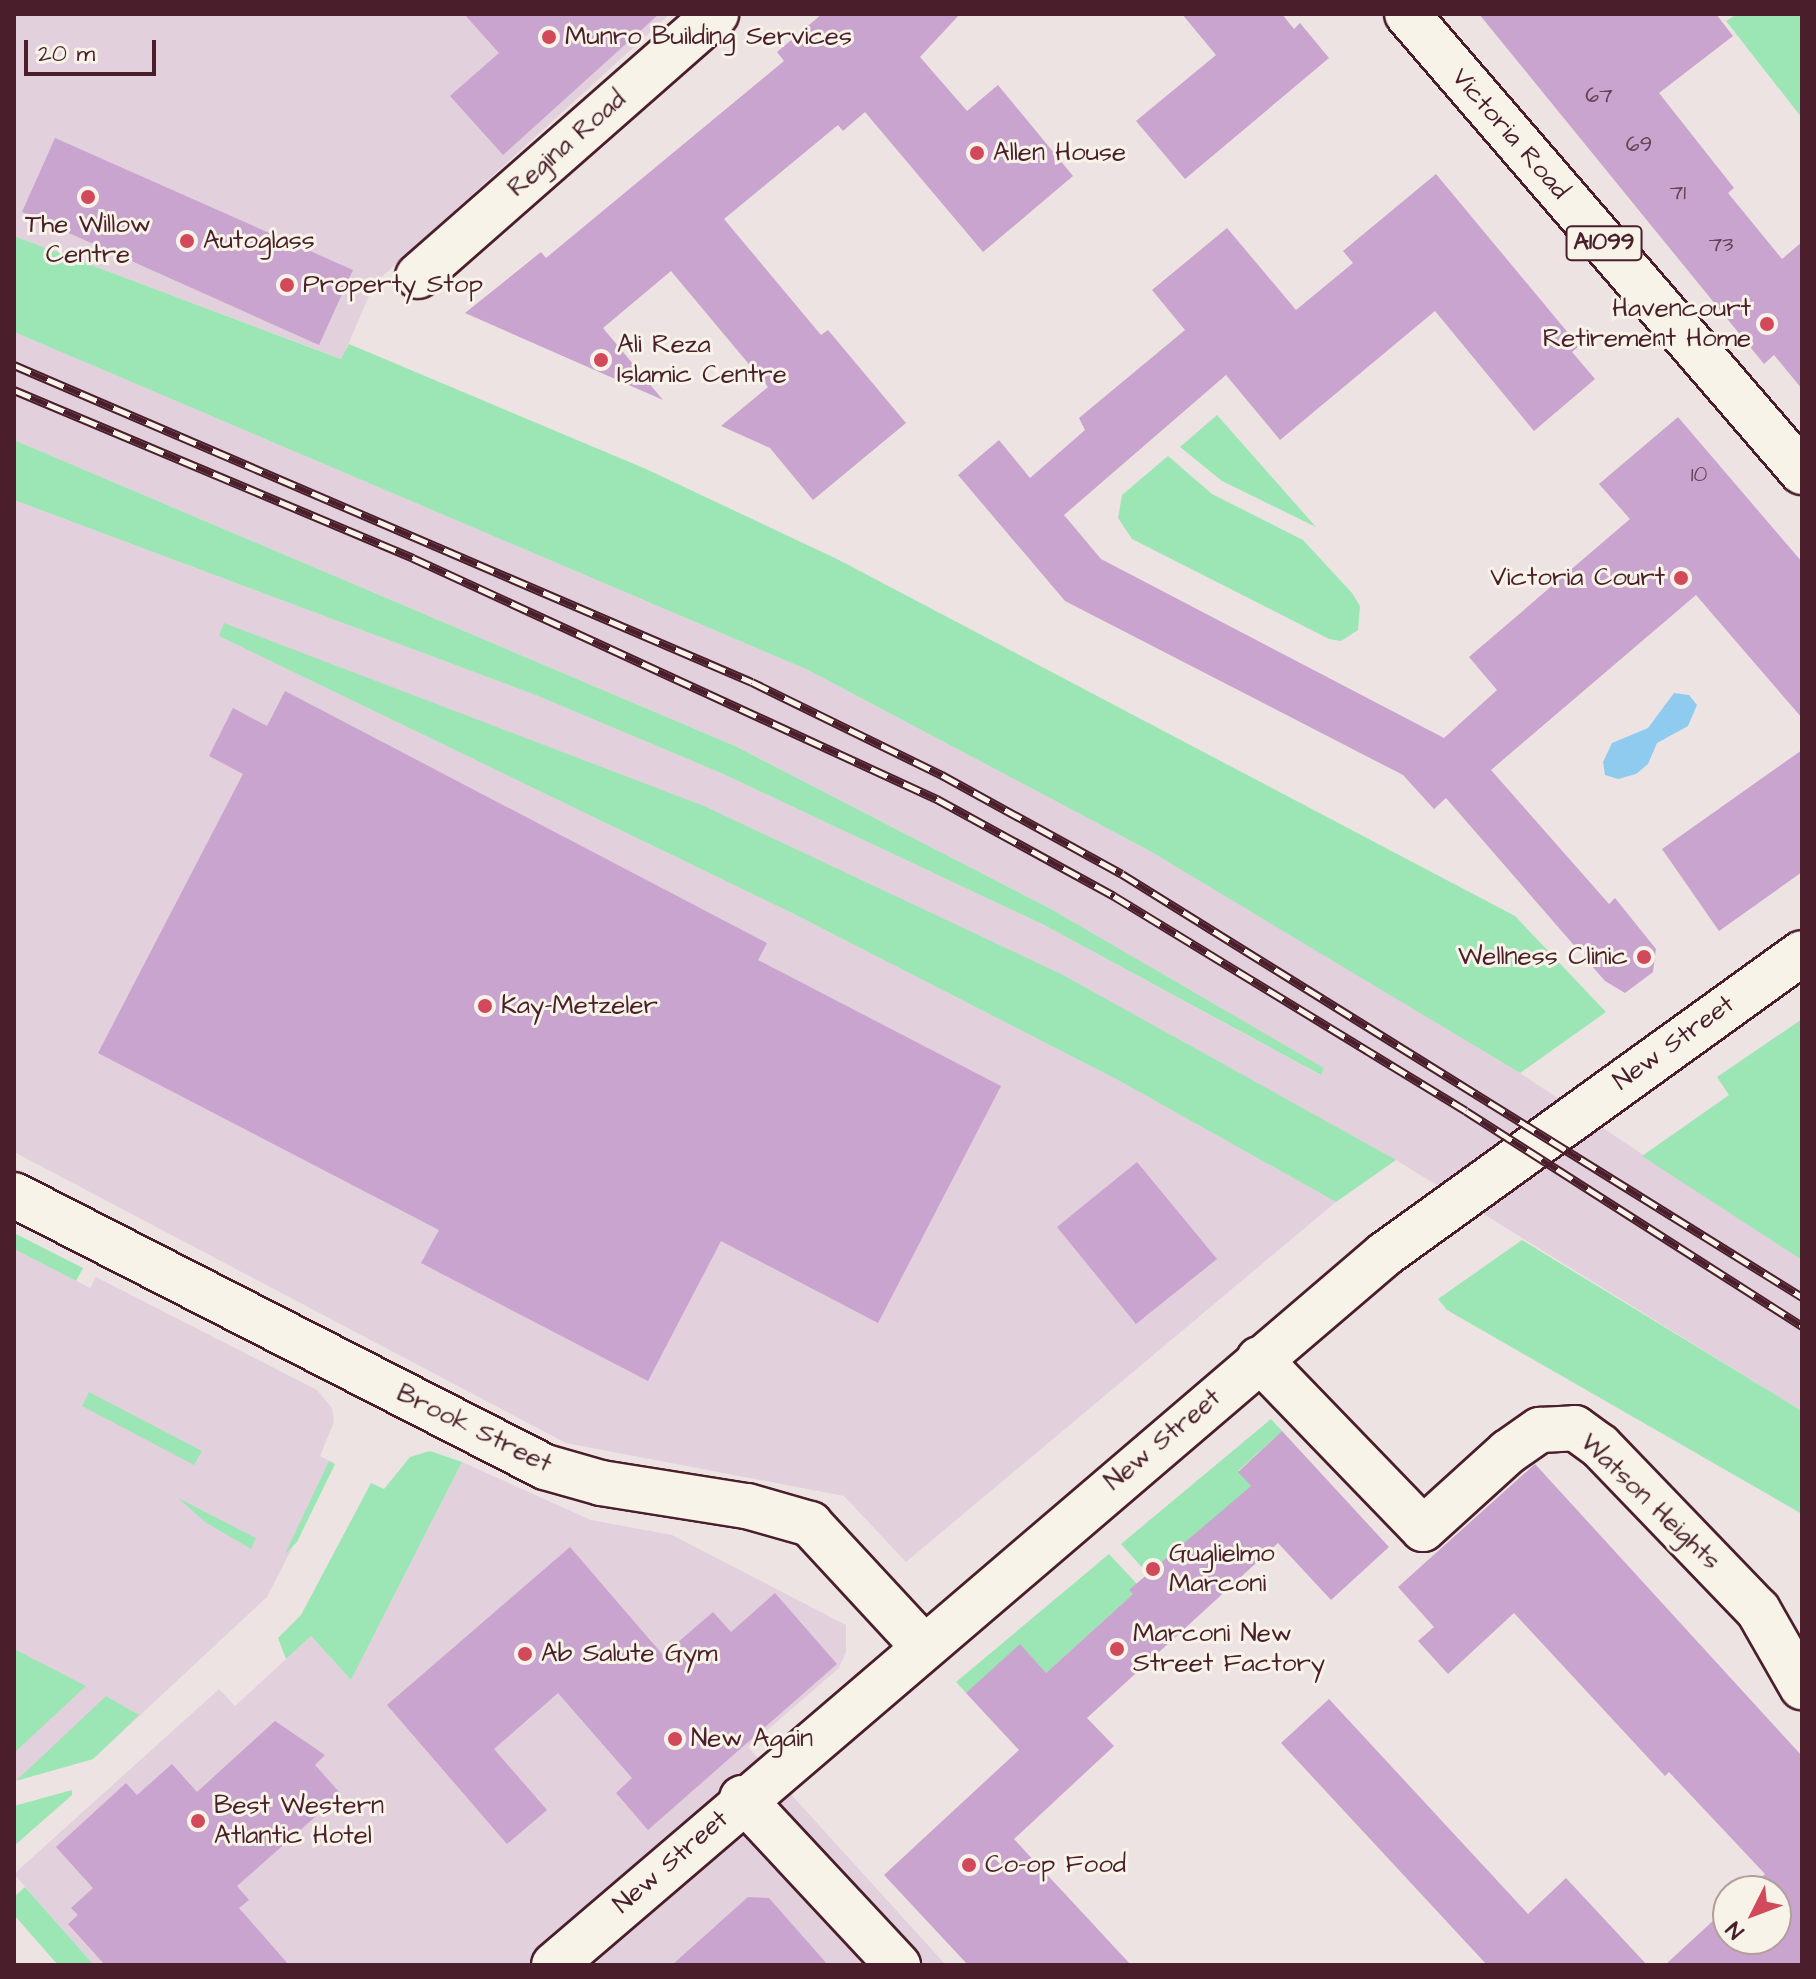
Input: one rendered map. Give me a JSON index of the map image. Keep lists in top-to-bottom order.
{
  "streets": {
    "street": [
      "Victoria Road",
      "Regina Road",
      "A1099",
      "New Street",
      "Brook Street",
      "Watson Heights"
    ]
  },
  "crossings": [
    ["New Street", "Brook Street"],
    ["New Street", "Watson Heights"]
  ],
  "places": [
    "Munro Building Services",
    "Allen House",
    "The Willow Centre",
    "Autoglass",
    "Property Stop",
    "Havencourt Retirement Home",
    "Ali Reza Islamic Centre",
    "Victoria Court",
    "Wellness Clinic",
    "Kay-Metzeler",
    "Guglielmo Marconi",
    "Marconi New Street Factory",
    "Ab Salute Gym",
    "New Again",
    "Best Western Atlantic Hotel",
    "Co-op Food"
  ],
  "house_numbers": [
    "67",
    "69",
    "71",
    "73",
    "10"
  ],
  "scale_bar": "20 m",
  "north": "bottom left"
}
